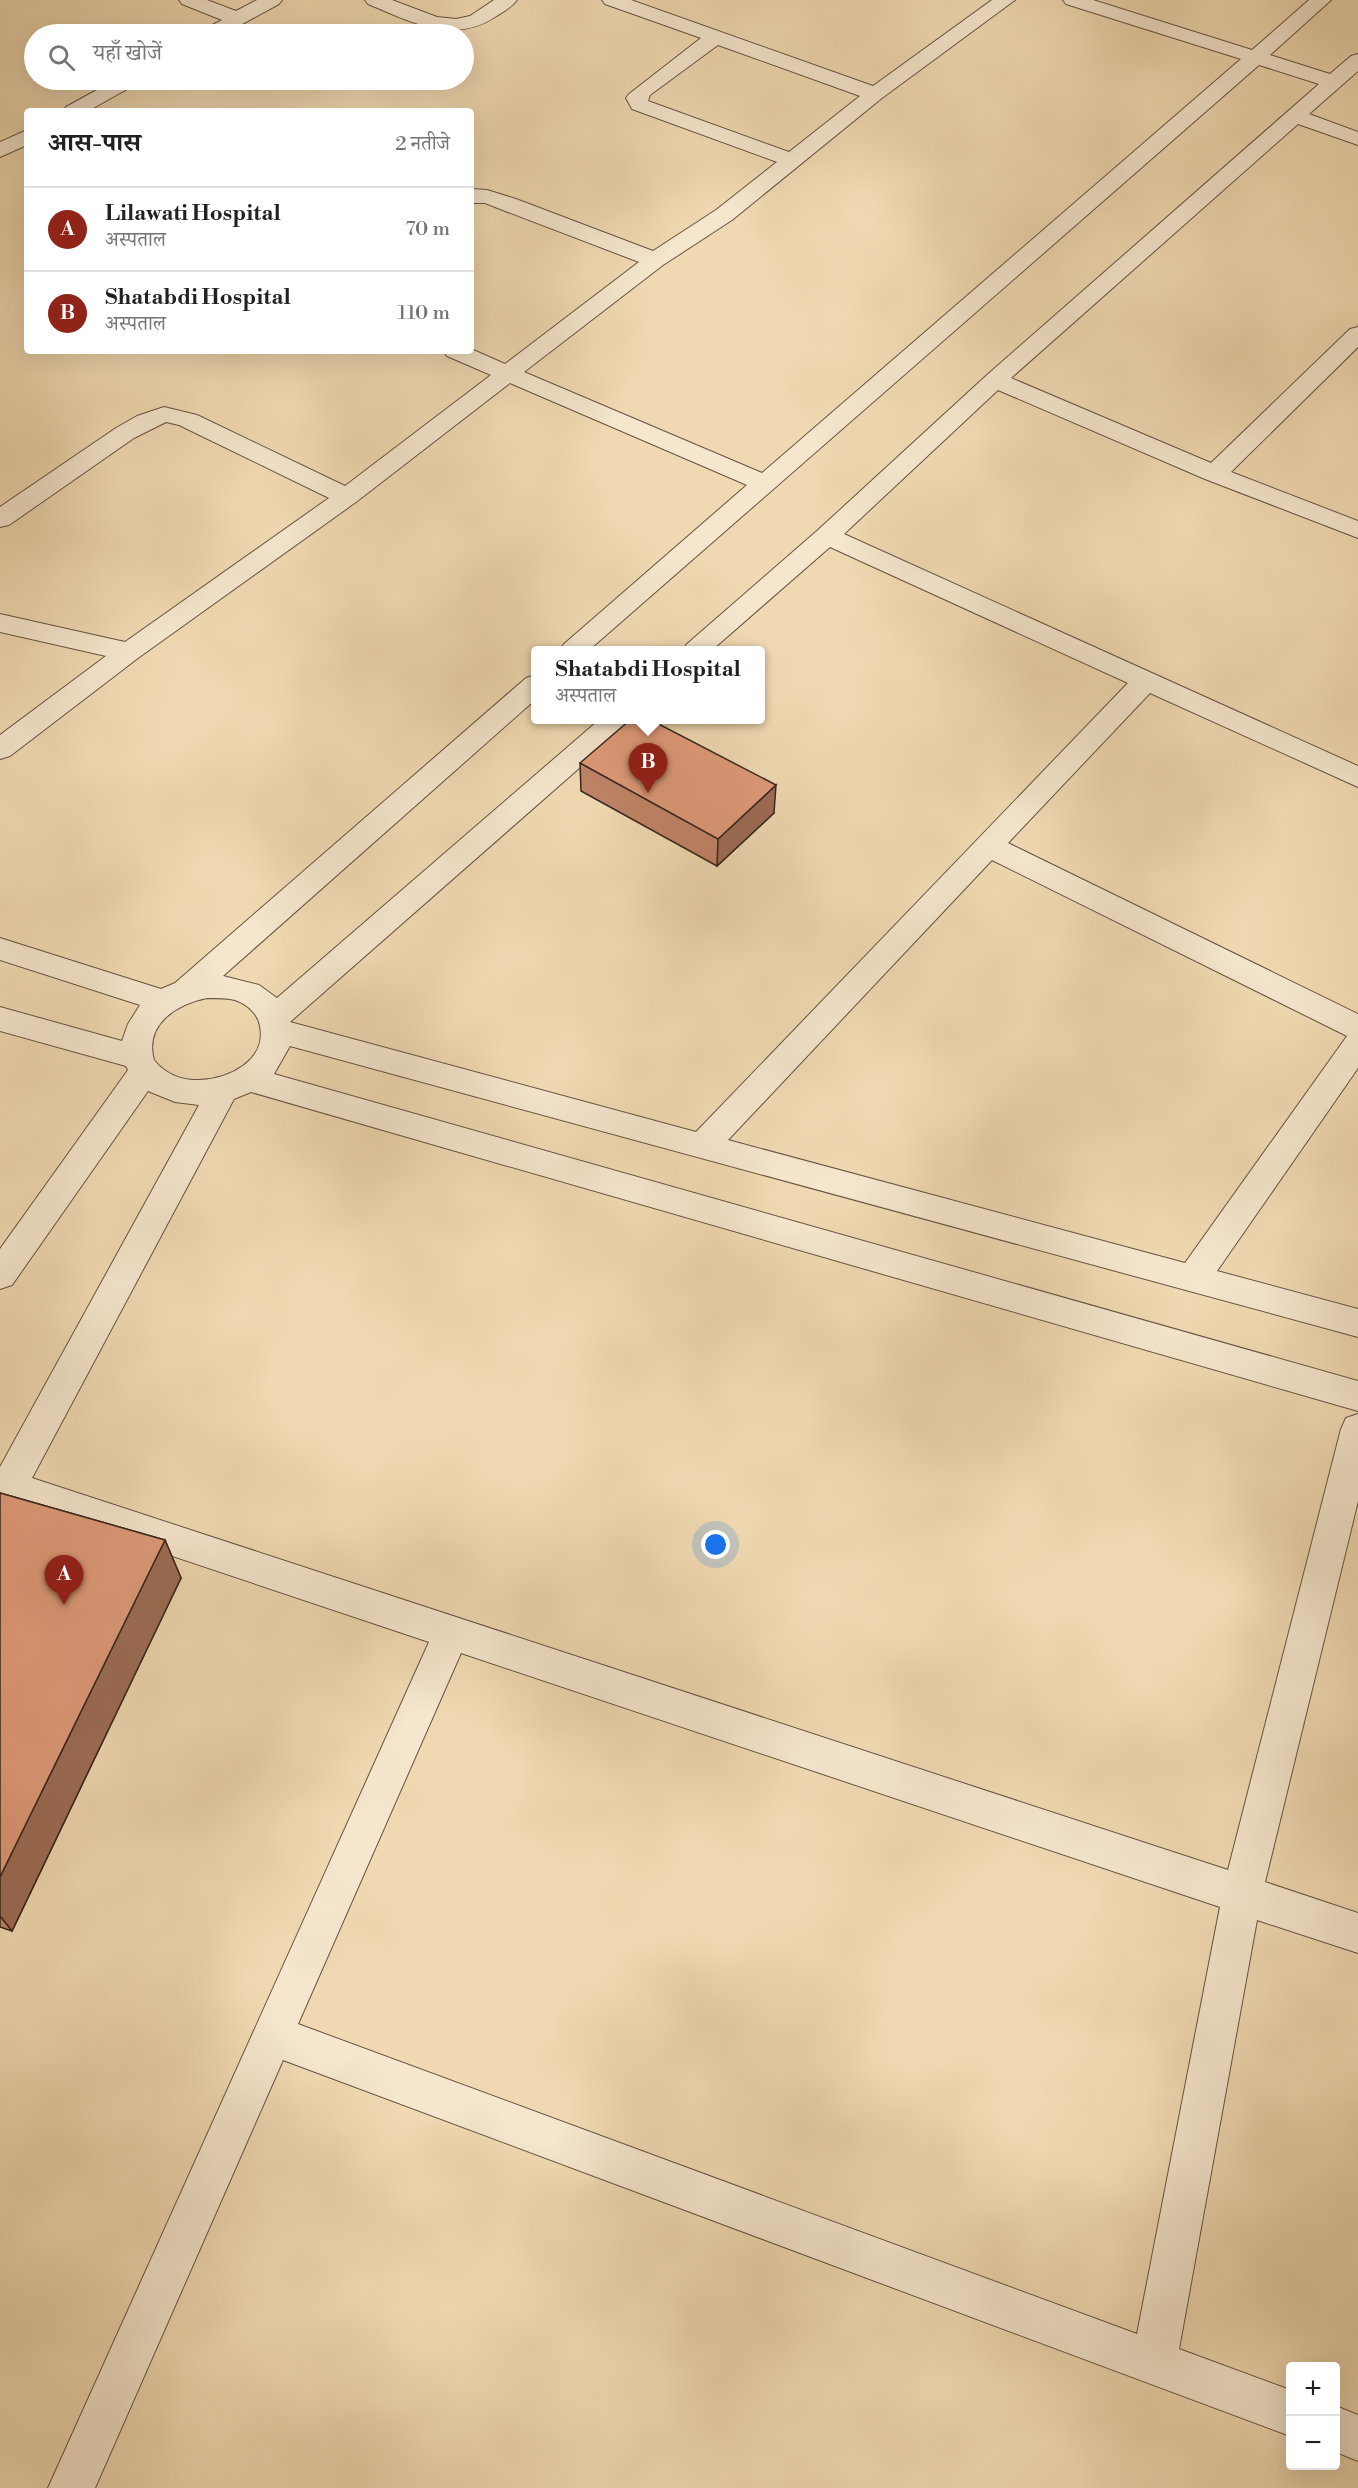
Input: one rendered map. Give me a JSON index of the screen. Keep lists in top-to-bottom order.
{
  "page": {
    "search": "यहाँ खोजें",
    "heading": ["आस-पास", "2 नतीजे"],
    "list": [
      {
        "mark": "A",
        "name": "Lilawati Hospital",
        "note": "अस्पताल",
        "value": "70 m"
      },
      {
        "mark": "B",
        "name": "Shatabdi Hospital",
        "note": "अस्पताल",
        "value": "110 m"
      }
    ],
    "popup": ["Shatabdi Hospital", "अस्पताल"],
    "pins": ["B", "A"],
    "map_buttons": ["+", "−"]
  }
}
